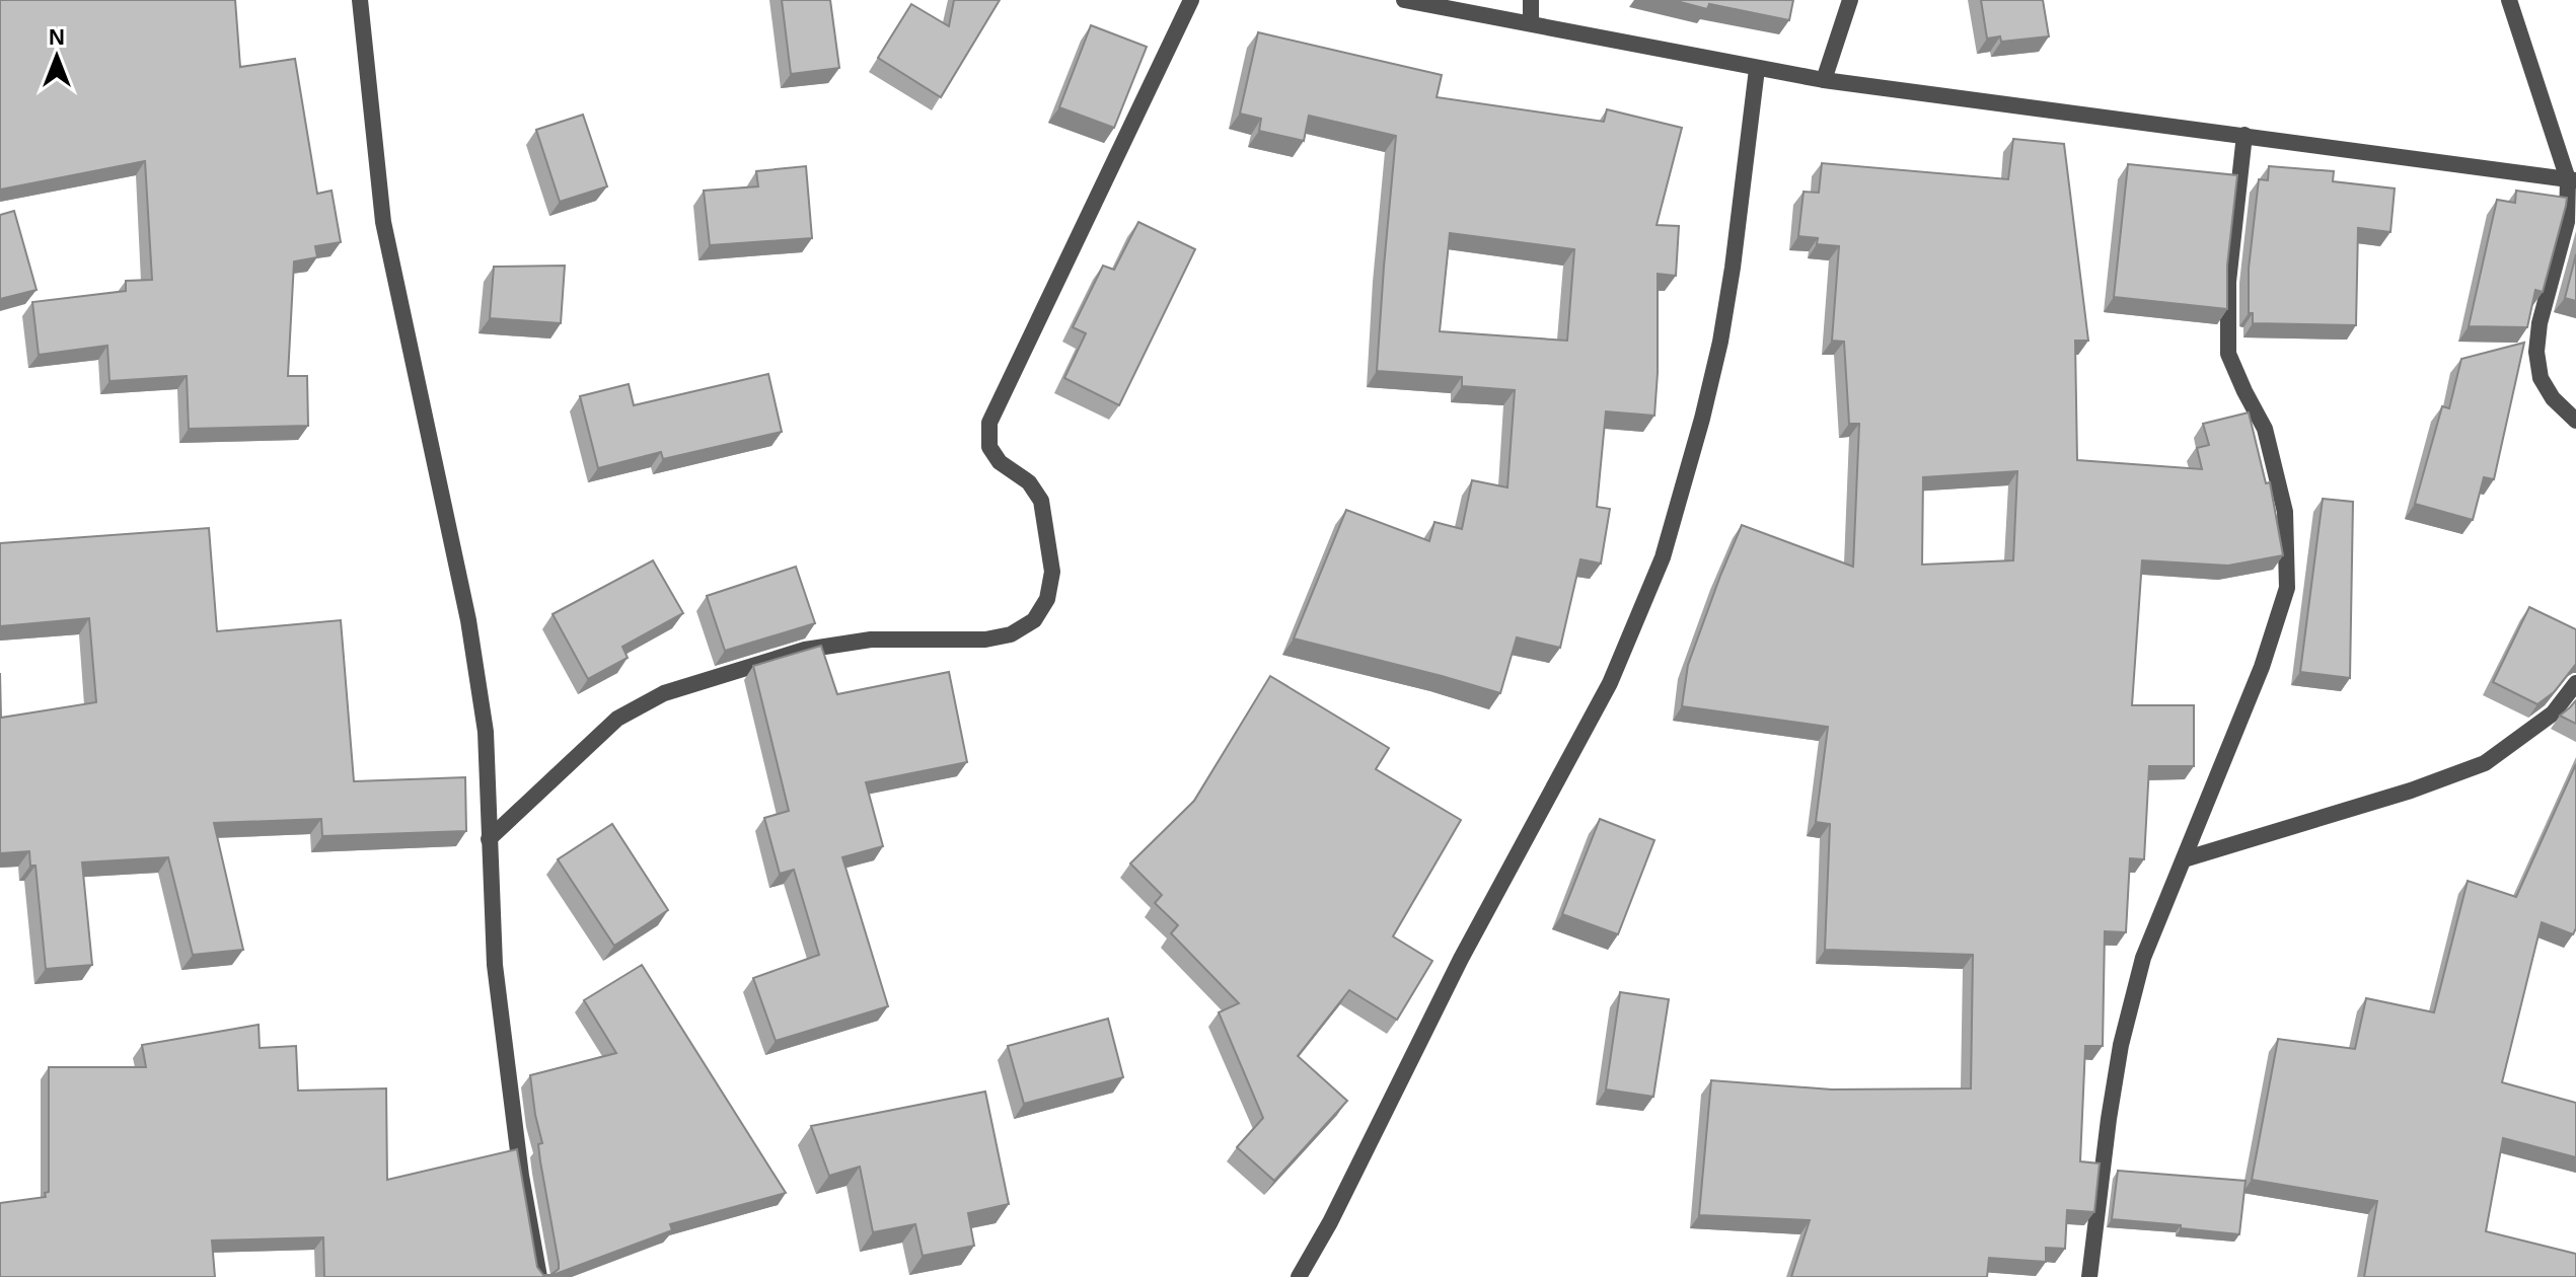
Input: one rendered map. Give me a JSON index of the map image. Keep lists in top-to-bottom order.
{
  "north": "top"
}
